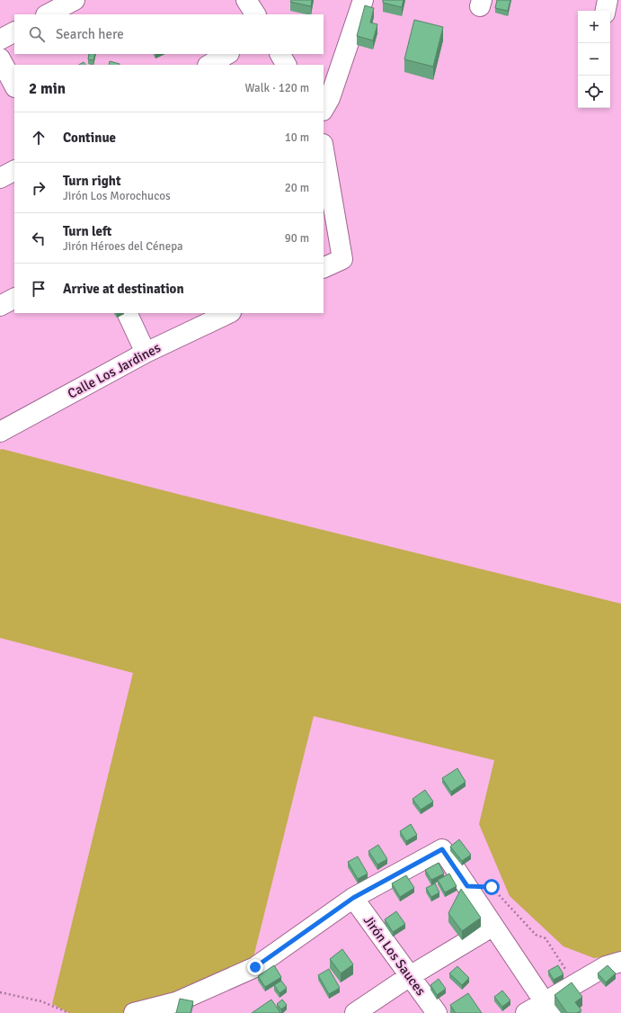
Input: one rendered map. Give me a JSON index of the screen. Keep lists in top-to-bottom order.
{
  "streets": {
    "street": ["Calle Los Jardines", "Jirón Los Sauces"]
  },
  "page": {
    "map_buttons": ["+", "−"],
    "search": "Search here",
    "heading": ["2 min", "Walk · 120 m"],
    "list": [
      ["Continue", "10 m"],
      ["Turn right", "Jirón Los Morochucos", "20 m"],
      ["Turn left", "Jirón Héroes del Cénepa", "90 m"],
      "Arrive at destination"
    ]
  }
}
